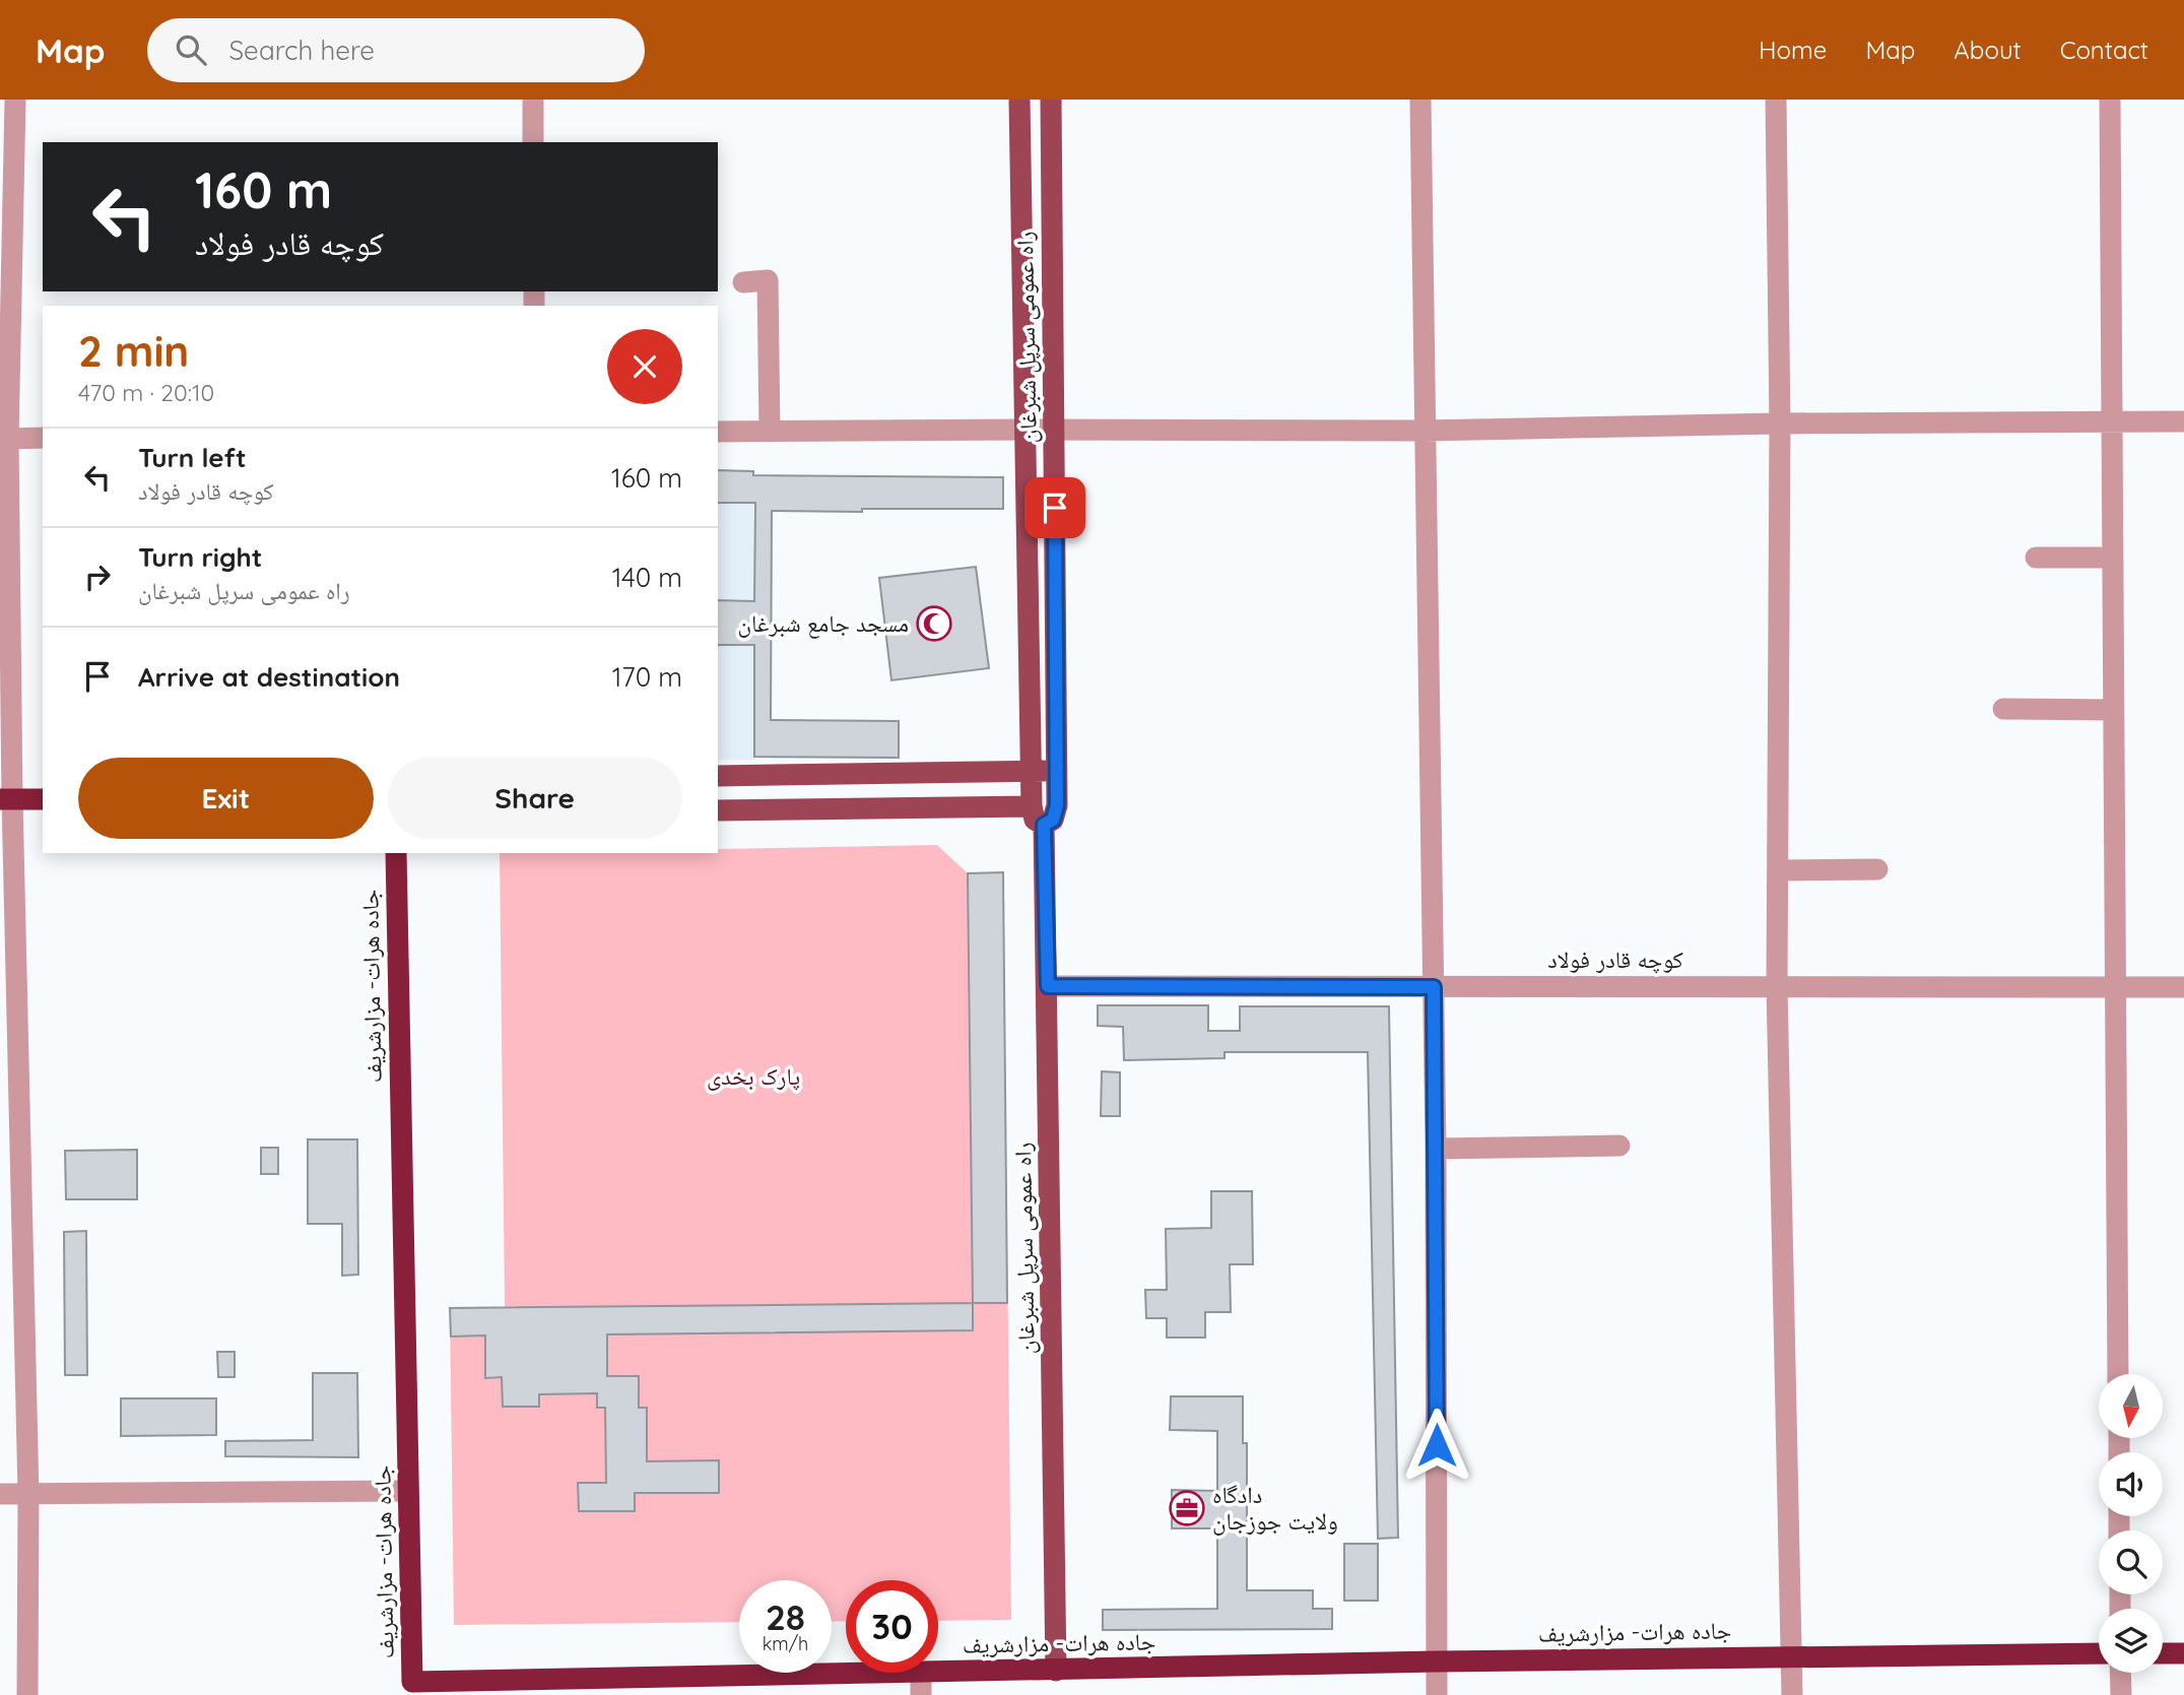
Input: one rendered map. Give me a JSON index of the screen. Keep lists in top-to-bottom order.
{
  "streets": {
    "highway": ["جاده هرات- مزارشریف"],
    "main road": ["راه عمومی سرپل شبرغان"],
    "street": ["کوچه قادر فولاد"]
  },
  "crossings": [
    ["راه عمومی سرپل شبرغان", "کوچه قادر فولاد"],
    ["راه عمومی سرپل شبرغان", "جاده هرات- مزارشریف"]
  ],
  "parks": ["پارک بخدی"],
  "places": {
    "mosque": ["مسجد جامع شبرغان"],
    "office": ["دادگاه ولایت جوزجان"]
  },
  "north": "bottom",
  "page": {
    "header": "Map",
    "search": "Search here",
    "nav": [
      "Home",
      "Map",
      "About",
      "Contact"
    ],
    "turn": ["160 m", "کوچه قادر فولاد"],
    "heading": ["2 min", "470 m · 20:10"],
    "list": [
      {
        "name": "Turn left",
        "note": "کوچه قادر فولاد",
        "value": "160 m"
      },
      {
        "name": "Turn right",
        "note": "راه عمومی سرپل شبرغان",
        "value": "140 m"
      },
      {
        "name": "Arrive at destination",
        "value": "170 m"
      }
    ],
    "buttons": ["Exit", "Share"],
    "speed": "28 km/h",
    "limit": "30"
  }
}
